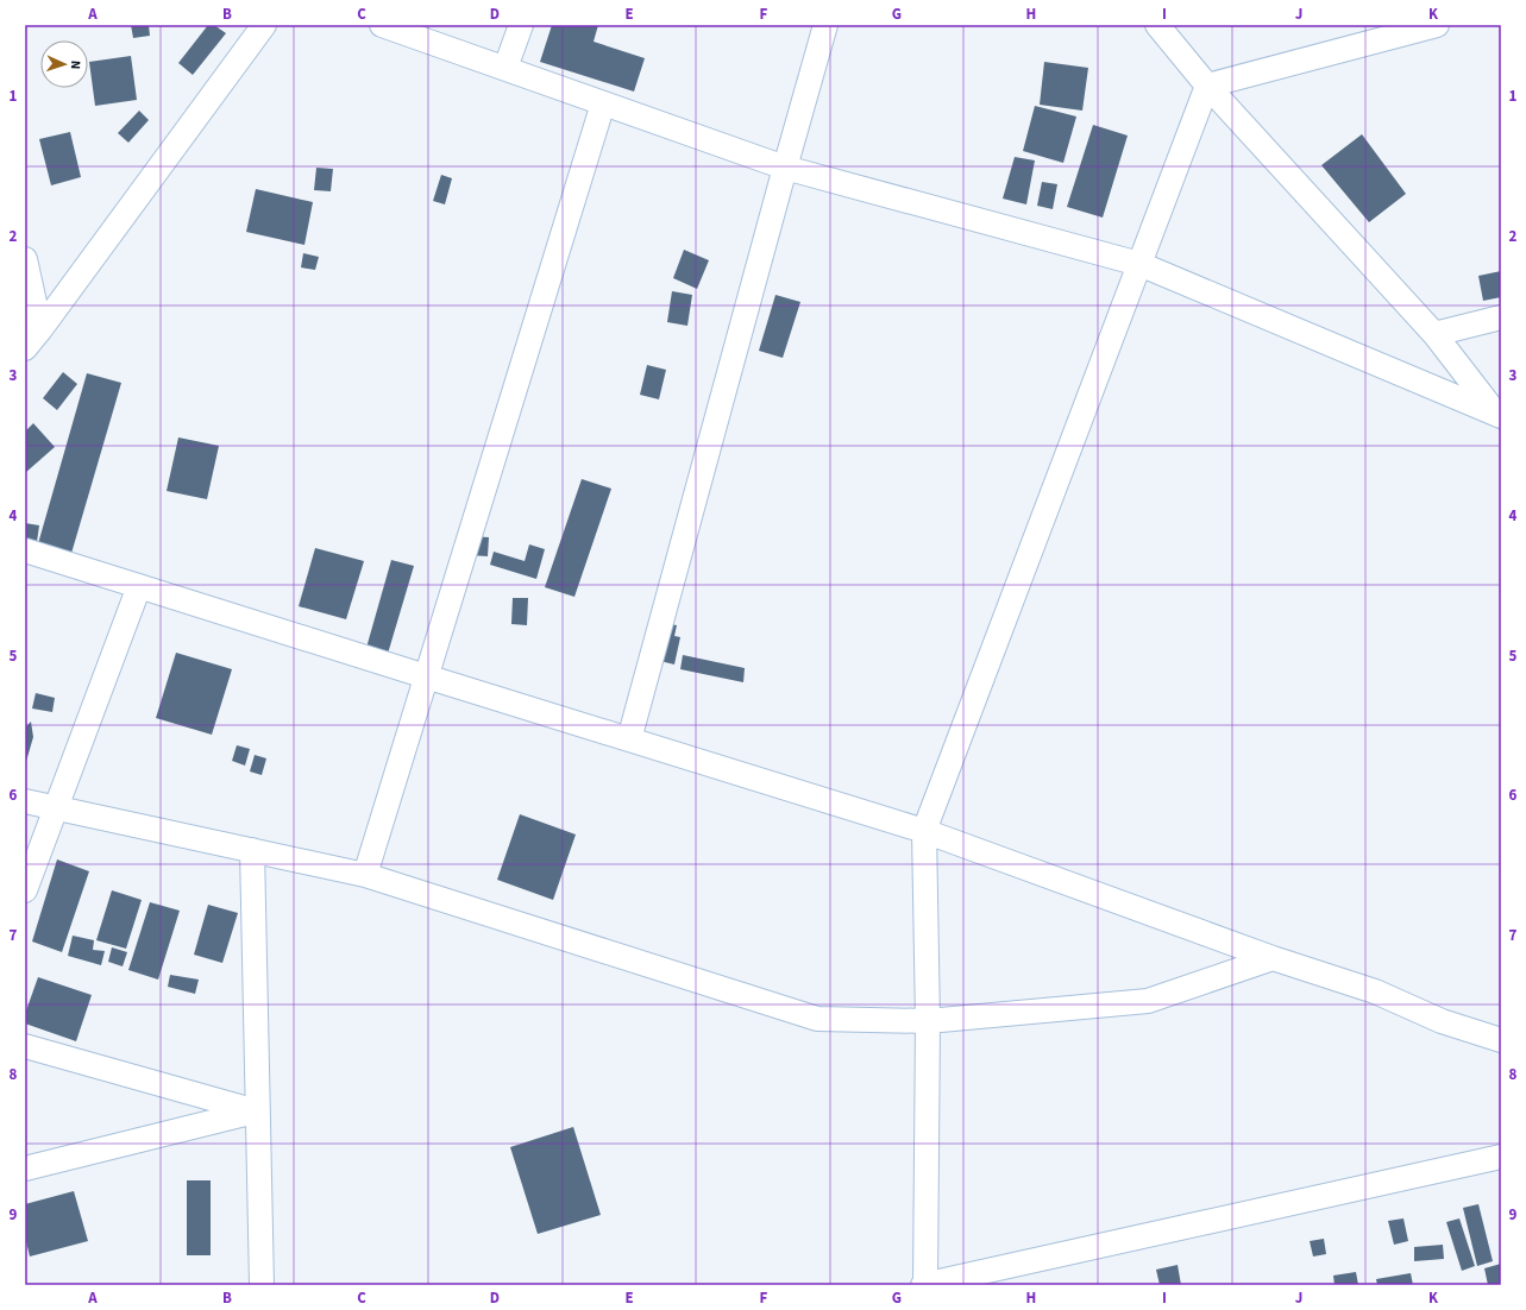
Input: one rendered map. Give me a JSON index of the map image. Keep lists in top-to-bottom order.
{
  "north": "right",
  "grid": {
    "columns": [
      "A",
      "B",
      "C",
      "D",
      "E",
      "F",
      "G",
      "H",
      "I",
      "J",
      "K"
    ],
    "rows": [
      "1",
      "2",
      "3",
      "4",
      "5",
      "6",
      "7",
      "8",
      "9"
    ]
  }
}
